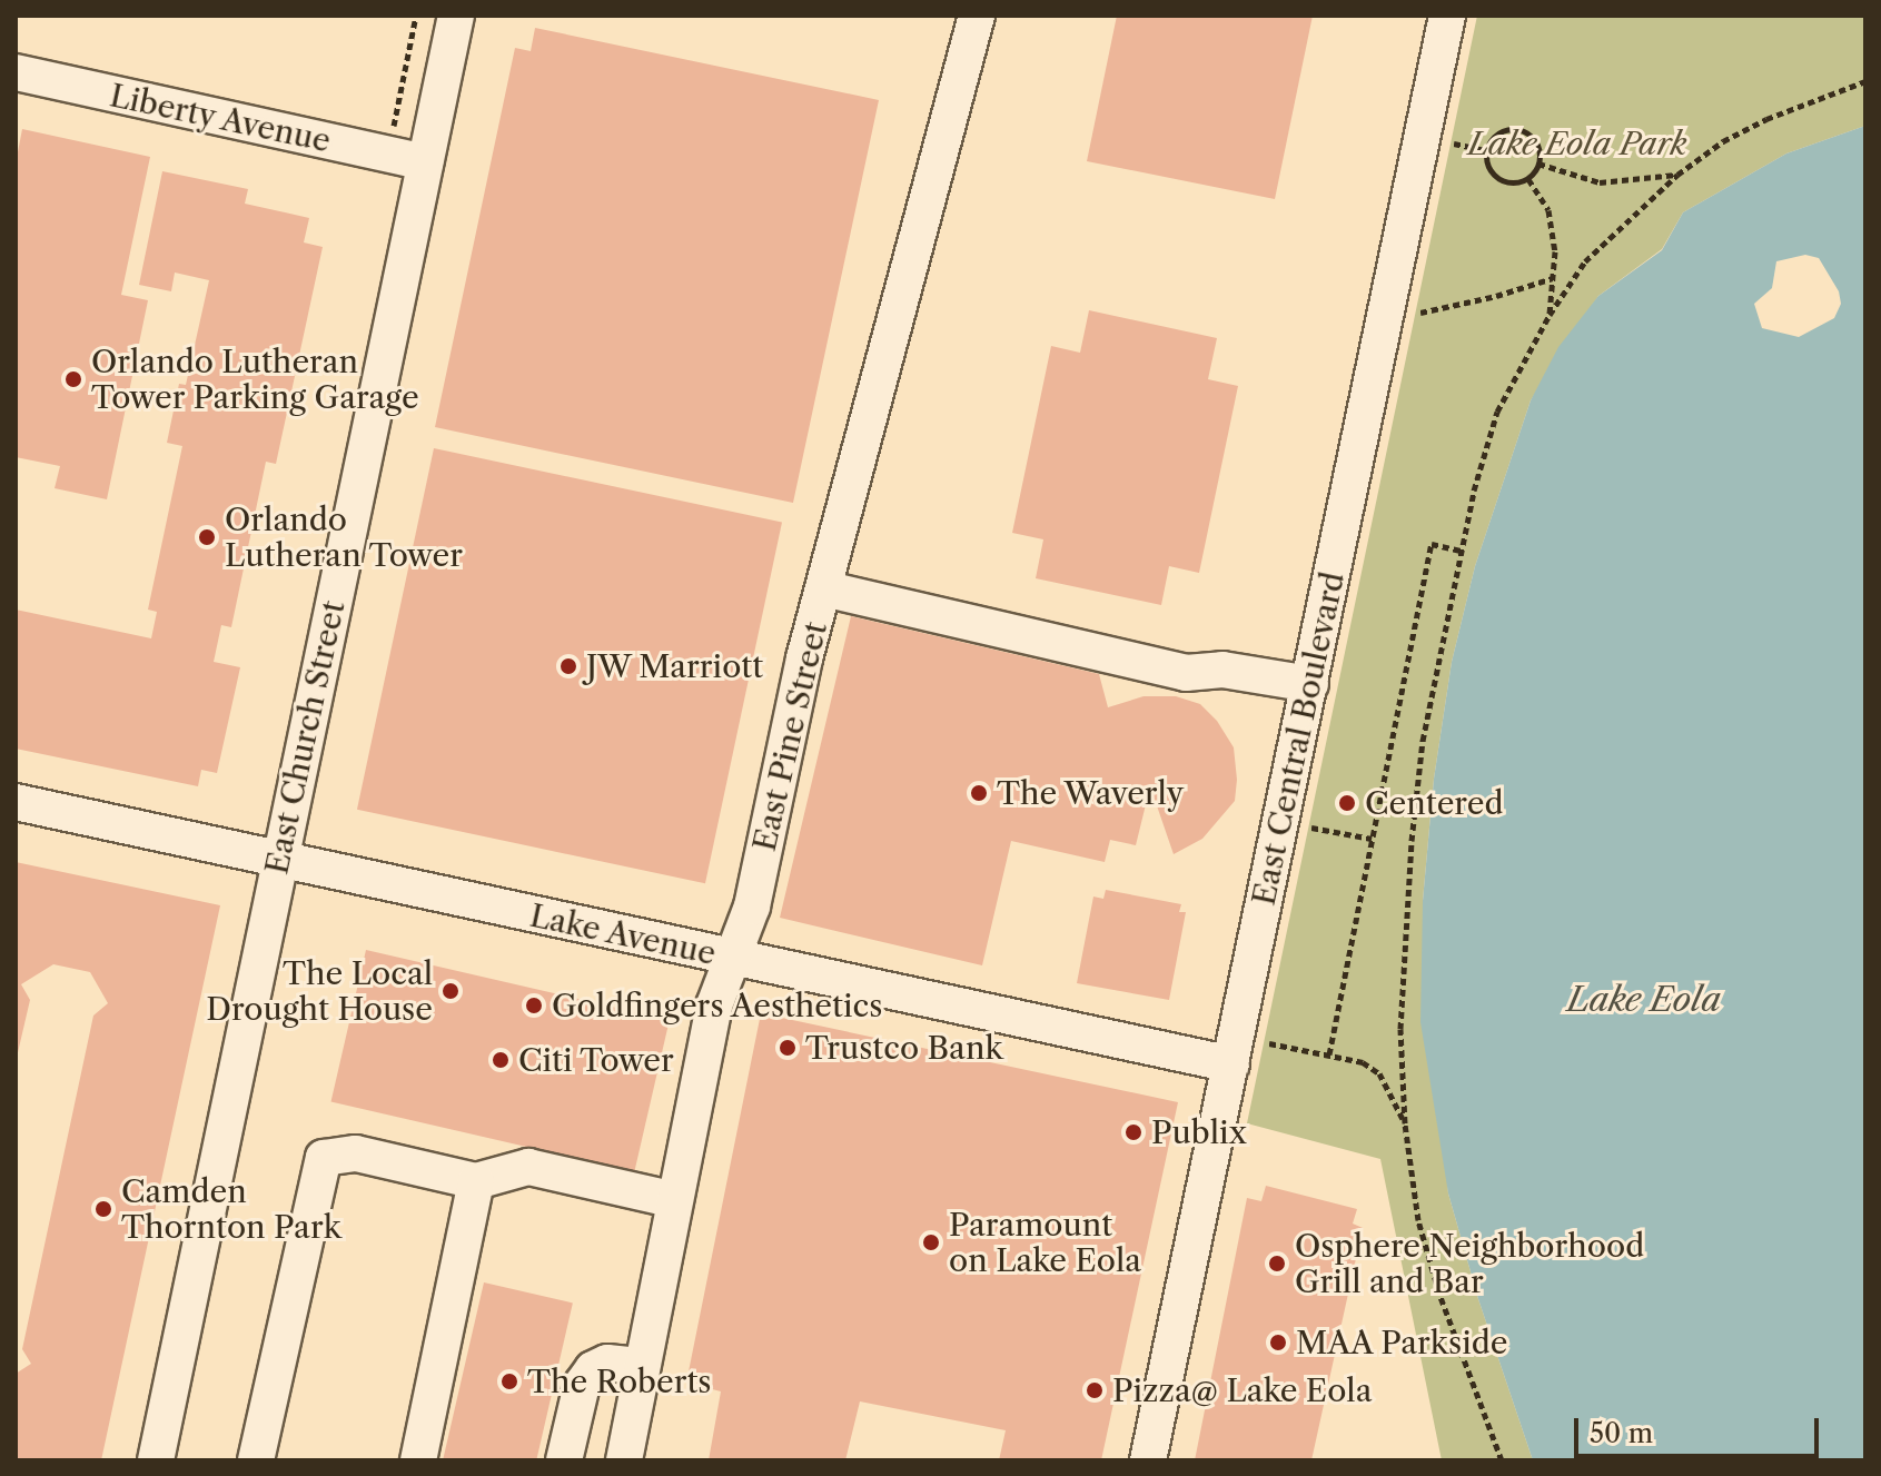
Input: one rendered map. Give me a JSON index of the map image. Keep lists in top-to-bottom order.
{
  "streets": {
    "street": [
      "Liberty Avenue",
      "East Pine Street",
      "East Church Street",
      "East Central Boulevard",
      "Lake Avenue"
    ]
  },
  "crossings": [
    ["Liberty Avenue", "East Church Street"],
    ["East Pine Street", "Lake Avenue"],
    ["East Church Street", "Lake Avenue"],
    ["East Central Boulevard", "Lake Avenue"]
  ],
  "water": ["Lake Eola"],
  "parks": ["Lake Eola Park"],
  "places": [
    "Orlando Lutheran Tower Parking Garage",
    "Orlando Lutheran Tower",
    "JW Marriott",
    "The Waverly",
    "Centered",
    "The Local Drought House",
    "Goldfingers Aesthetics",
    "Trustco Bank",
    "Citi Tower",
    "Publix",
    "Camden Thornton Park",
    "Paramount on Lake Eola",
    "Osphere Neighborhood Grill and Bar",
    "MAA Parkside",
    "The Roberts",
    "Pizza@ Lake Eola"
  ],
  "scale_bar": "50 m"
}
